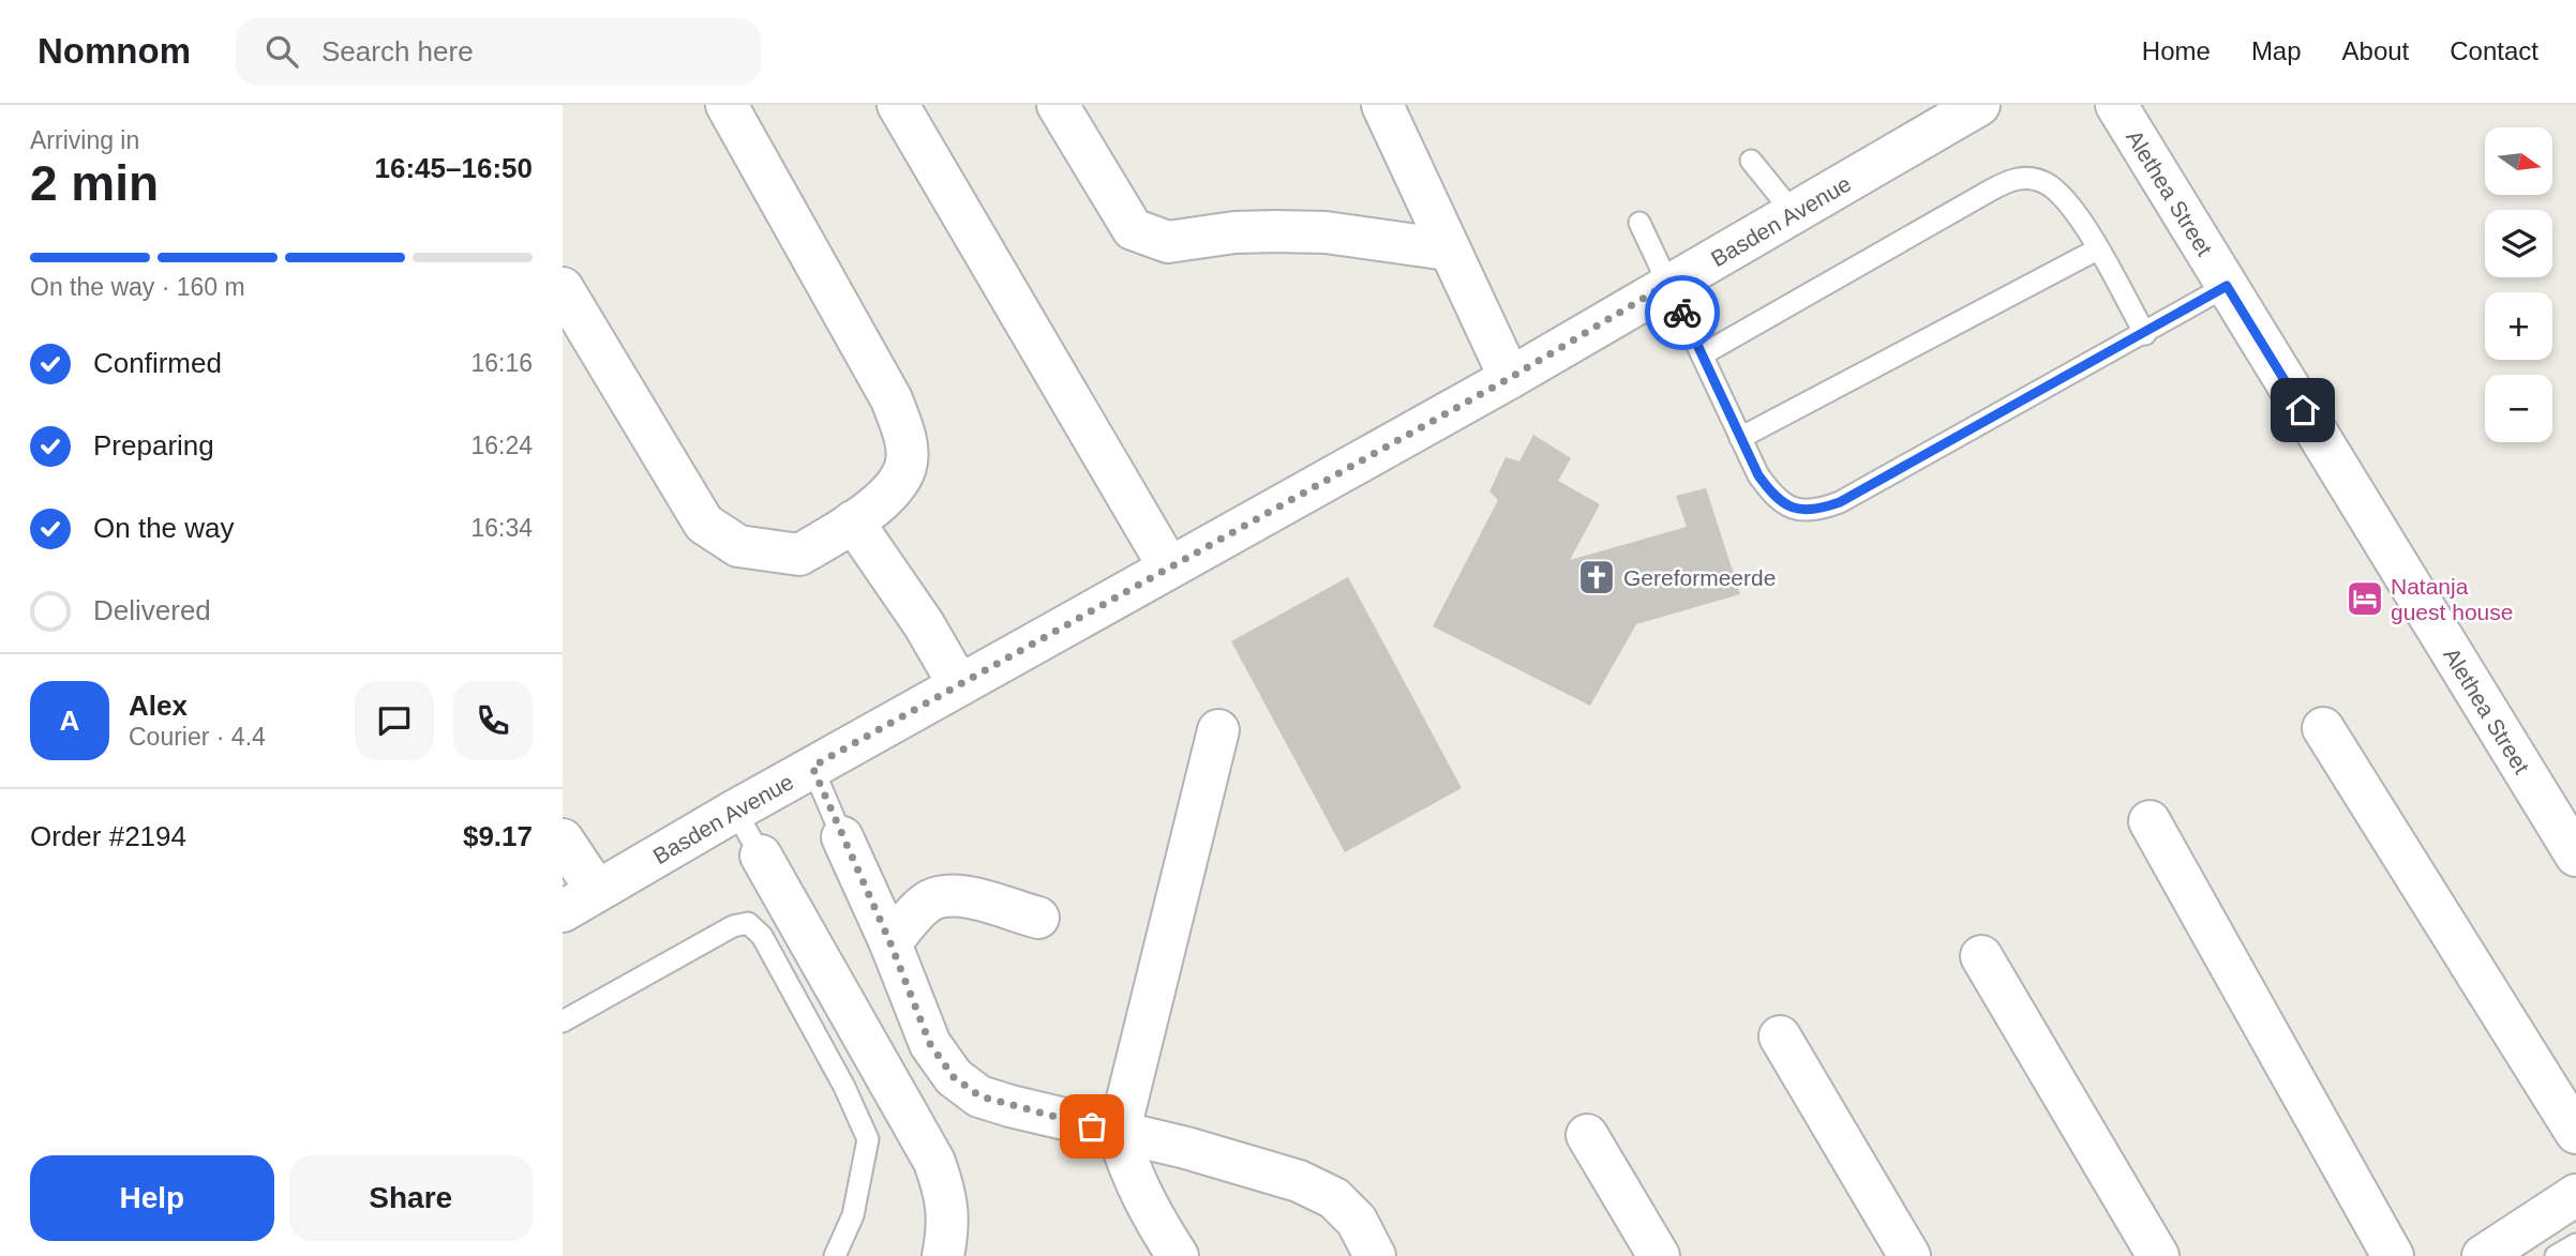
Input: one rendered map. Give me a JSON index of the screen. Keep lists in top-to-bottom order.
{
  "streets": {
    "street": ["Alethea Street", "Basden Avenue"]
  },
  "places": {
    "church": ["Gereformeerde"],
    "hotel": ["Natanja guest house"]
  },
  "north": "right",
  "page": {
    "header": "Nomnom",
    "search": "Search here",
    "nav": [
      "Home",
      "Map",
      "About",
      "Contact"
    ],
    "heading": ["2 min", "Arriving in", "16:45–16:50"],
    "panel": [
      "Alex",
      "Courier · 4.4",
      "Order #2194",
      "$9.17"
    ],
    "map_buttons": ["+", "−"],
    "bar": "On the way · 160 m",
    "list": [
      ["Confirmed", "16:16"],
      ["Preparing", "16:24"],
      ["On the way", "16:34"],
      "Delivered"
    ],
    "round": "A",
    "buttons": ["Help", "Share"]
  }
}
